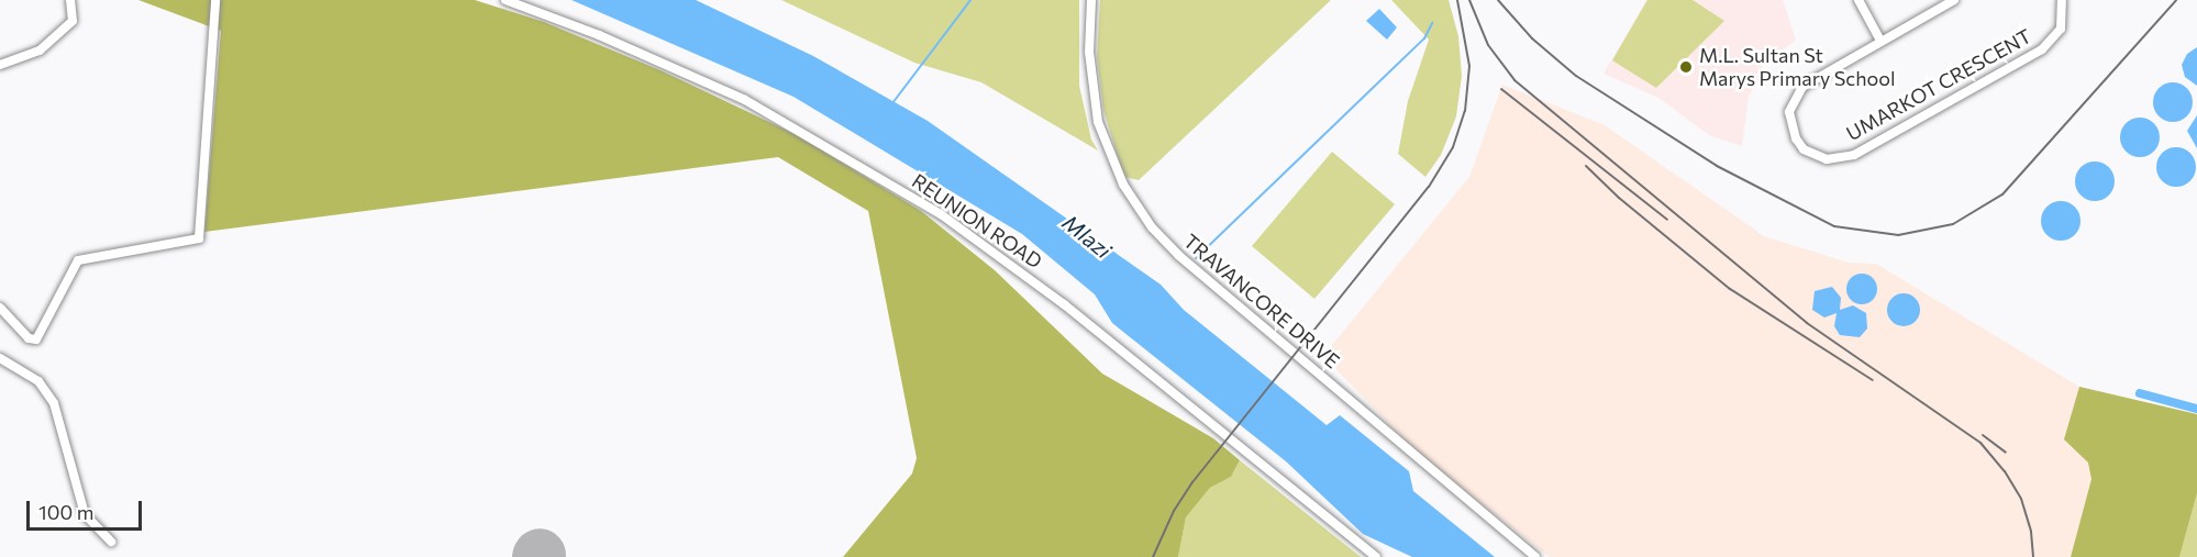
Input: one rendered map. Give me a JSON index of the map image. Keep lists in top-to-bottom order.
{
  "streets": {
    "street": ["UMARKOT CRESCENT", "REUNION ROAD", "TRAVANCORE DRIVE"]
  },
  "water": ["Mlazi"],
  "places": ["M.L. Sultan St Marys Primary School"],
  "scale_bar": "100 m"
}
